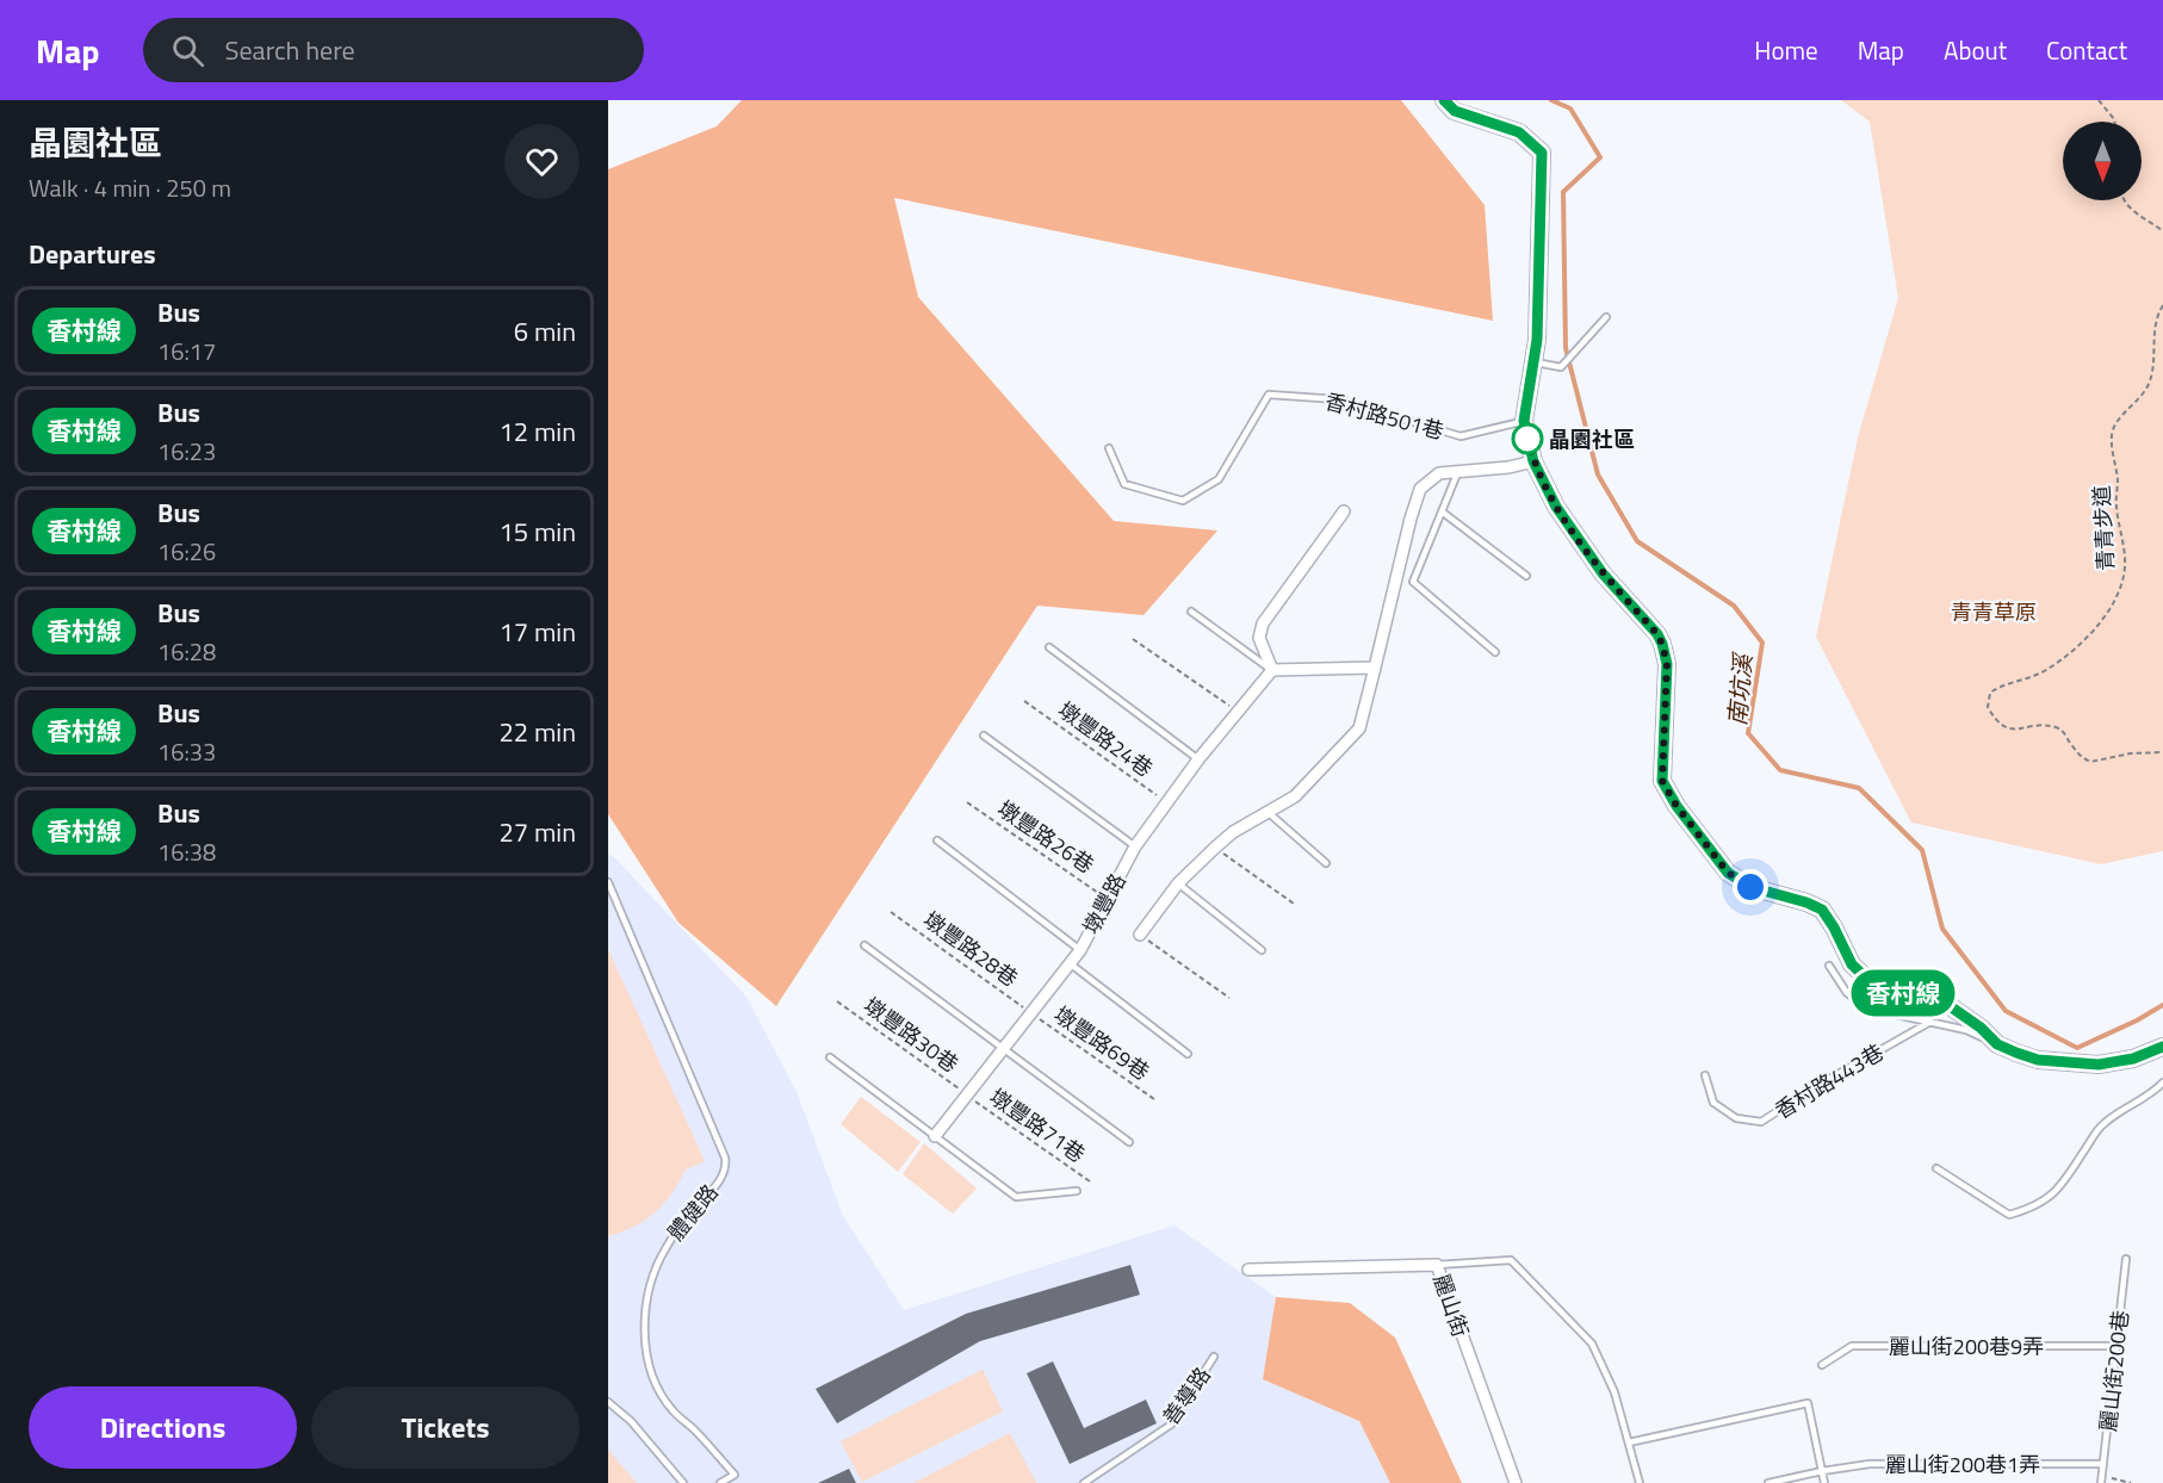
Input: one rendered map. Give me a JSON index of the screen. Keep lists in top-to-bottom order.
{
  "streets": {
    "street": ["墩豐路", "麗山街"],
    "lane": [
      "香村路501巷",
      "香村路443巷",
      "體健路",
      "麗山街200巷9弄",
      "麗山街200巷",
      "善導路",
      "麗山街200巷1弄"
    ],
    "path": [
      "青青步道",
      "墩豐路24巷",
      "墩豐路26巷",
      "墩豐路28巷",
      "墩豐路30巷",
      "墩豐路69巷",
      "墩豐路71巷"
    ]
  },
  "crossings": [
    ["墩豐路24巷", "墩豐路"],
    ["墩豐路26巷", "墩豐路"],
    ["墩豐路", "墩豐路28巷"],
    ["墩豐路", "墩豐路30巷"],
    ["墩豐路", "墩豐路69巷"],
    ["墩豐路", "墩豐路71巷"],
    ["墩豐路28巷", "墩豐路69巷"],
    ["墩豐路30巷", "墩豐路71巷"],
    ["麗山街200巷9弄", "麗山街200巷"],
    ["麗山街200巷", "麗山街200巷1弄"]
  ],
  "water": ["南坑溪"],
  "parks": ["青青草原"],
  "places": ["晶園社區"],
  "lines": ["bus line 香村線"],
  "north": "bottom",
  "page": {
    "header": "Map",
    "search": "Search here",
    "nav": [
      "Home",
      "Map",
      "About",
      "Contact"
    ],
    "heading": [
      ["晶園社區", "Walk · 4 min · 250 m"],
      "Departures"
    ],
    "on_map": "香村線",
    "list": [
      {
        "mark": "香村線",
        "name": "Bus",
        "note": "16:17",
        "value": "6 min"
      },
      {
        "mark": "香村線",
        "name": "Bus",
        "note": "16:23",
        "value": "12 min"
      },
      {
        "mark": "香村線",
        "name": "Bus",
        "note": "16:26",
        "value": "15 min"
      },
      {
        "mark": "香村線",
        "name": "Bus",
        "note": "16:28",
        "value": "17 min"
      },
      {
        "mark": "香村線",
        "name": "Bus",
        "note": "16:33",
        "value": "22 min"
      },
      {
        "mark": "香村線",
        "name": "Bus",
        "note": "16:38",
        "value": "27 min"
      }
    ],
    "buttons": ["Directions", "Tickets"]
  }
}
